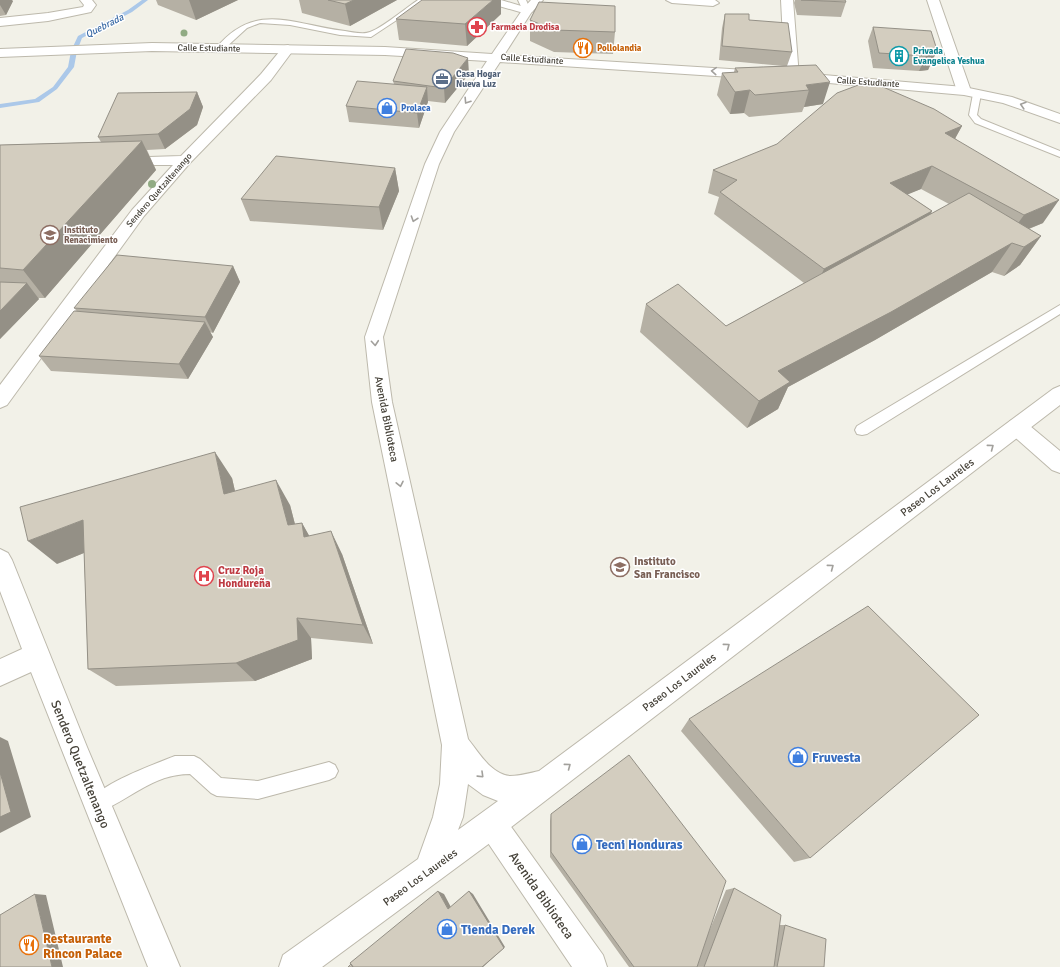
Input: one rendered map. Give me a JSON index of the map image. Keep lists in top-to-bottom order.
{
  "streets": {
    "street": [
      "Calle Estudiante",
      "Sendero Quetzaltenango",
      "Avenida Biblioteca",
      "Paseo Los Laureles"
    ]
  },
  "crossings": [
    ["Calle Estudiante", "Sendero Quetzaltenango"],
    ["Calle Estudiante", "Avenida Biblioteca"],
    ["Avenida Biblioteca", "Paseo Los Laureles"]
  ],
  "one_way": ["Calle Estudiante", "Avenida Biblioteca", "Paseo Los Laureles"],
  "water": ["Quebrada"],
  "places": {
    "pharmacy": ["Farmacia Drodisa"],
    "restaurant": ["Pollolandia", "Restaurante Rincon Palace"],
    "building": ["Privada Evangelica Yeshua"],
    "office": ["Casa Hogar Nueva Luz"],
    "shop": [
      "Prolaca",
      "Fruvesta",
      "Tecni Honduras",
      "Tienda Derek"
    ],
    "school or university": ["Instituto Renacimiento", "Instituto San Francisco"],
    "hospital": ["Cruz Roja Hondureña"]
  }
}
